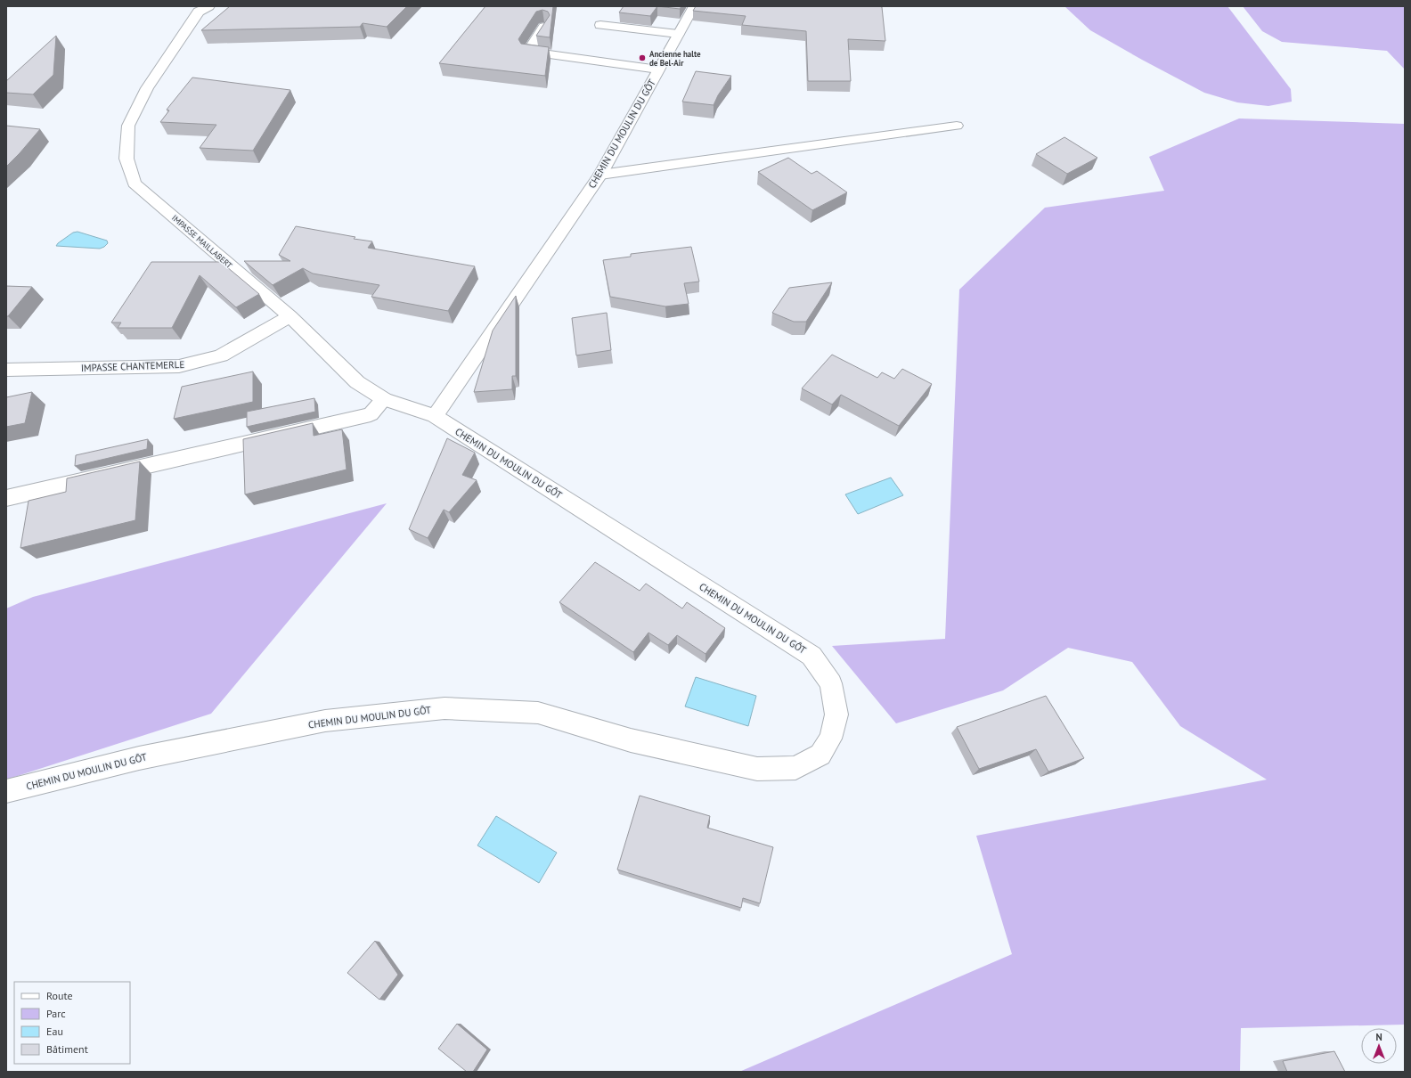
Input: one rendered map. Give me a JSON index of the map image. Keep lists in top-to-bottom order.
{
  "streets": {
    "street": ["CHEMIN DU MOULIN DU GÔT", "IMPASSE MAILLABERT", "IMPASSE CHANTEMERLE"]
  },
  "crossings": [
    ["CHEMIN DU MOULIN DU GÔT", "IMPASSE MAILLABERT"],
    ["IMPASSE MAILLABERT", "IMPASSE CHANTEMERLE"]
  ],
  "places": ["Ancienne halte de Bel-Air"],
  "legend": [
    "Route",
    "Parc",
    "Eau",
    "Bâtiment"
  ],
  "north": "top"
}
